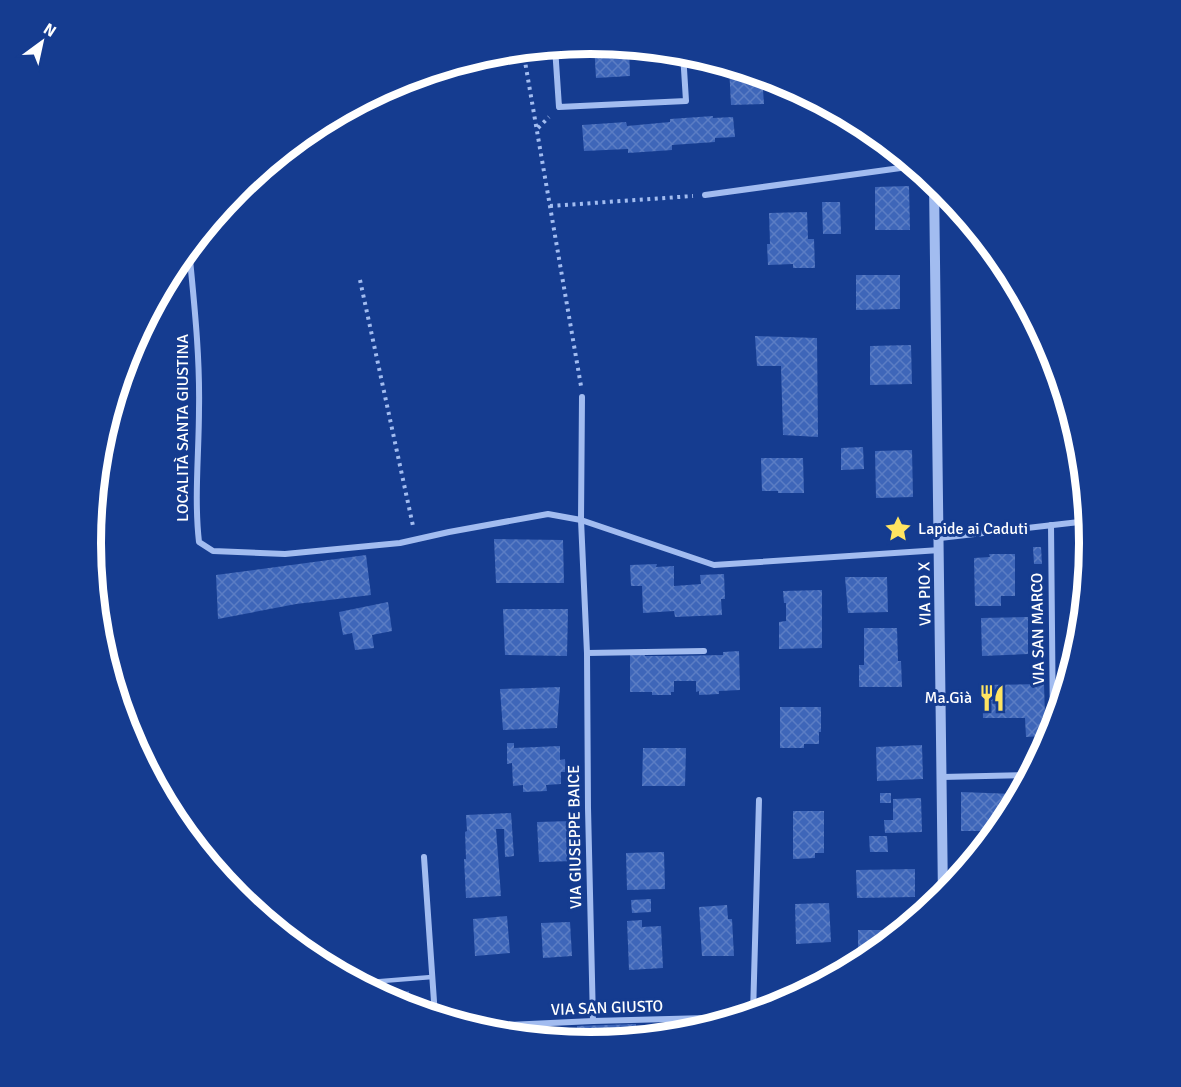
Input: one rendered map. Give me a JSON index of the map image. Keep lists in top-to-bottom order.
{
  "streets": {
    "street": [
      "LOCALITÀ SANTA GIUSTINA",
      "VIA PIO X",
      "VIA SAN MARCO",
      "VIA GIUSEPPE BAICE",
      "VIA SAN GIUSTO"
    ]
  },
  "crossings": [
    ["LOCALITÀ SANTA GIUSTINA", "VIA PIO X"],
    ["LOCALITÀ SANTA GIUSTINA", "VIA GIUSEPPE BAICE"],
    ["VIA GIUSEPPE BAICE", "VIA SAN GIUSTO"]
  ],
  "places": {
    "place": ["Lapide ai Caduti"],
    "restaurant": ["Ma.Già"]
  },
  "north": "top right"
}
